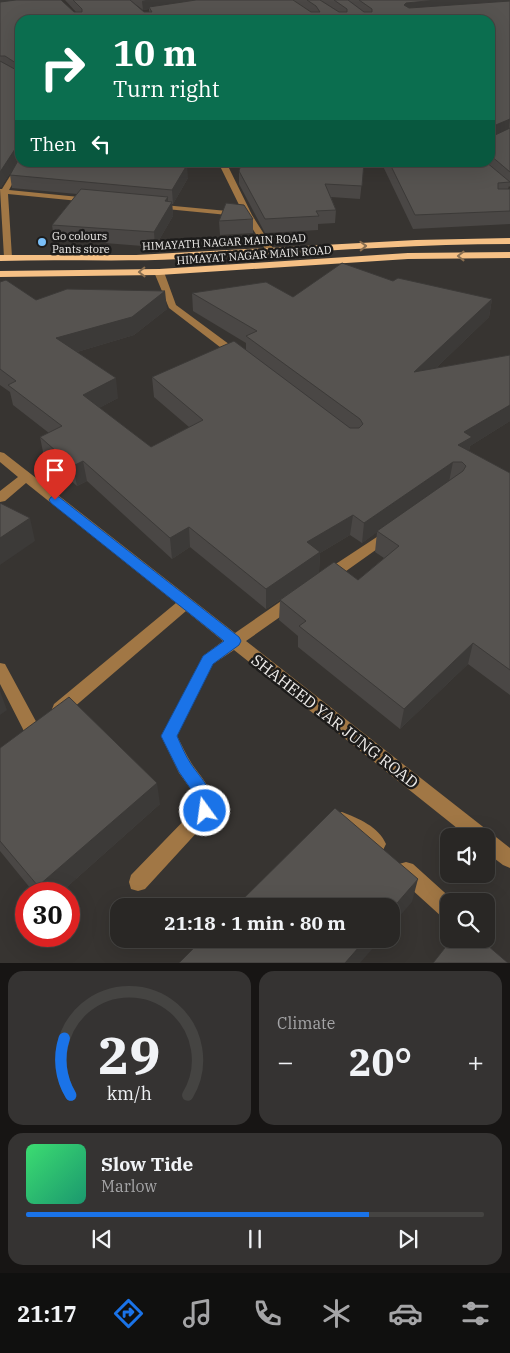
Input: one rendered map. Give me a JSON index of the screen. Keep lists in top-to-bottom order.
{
  "streets": {
    "main road": ["HIMAYATH NAGAR MAIN ROAD", "HIMAYAT NAGAR MAIN ROAD"],
    "street": ["SHAHEED YAR JUNG ROAD"]
  },
  "one_way": ["HIMAYATH NAGAR MAIN ROAD", "HIMAYAT NAGAR MAIN ROAD"],
  "places": ["Go colours Pants store"],
  "page": {
    "turn": ["10 m", "Turn right"],
    "then": "Then",
    "limit": "30",
    "trip": "21:18 · 1 min · 80 m",
    "tile": "Climate",
    "heat": ["−", "20°", "+"],
    "song": ["Slow Tide", "Marlow"],
    "tabs": "21:17",
    "gauge": ["29", "km/h"]
  }
}
